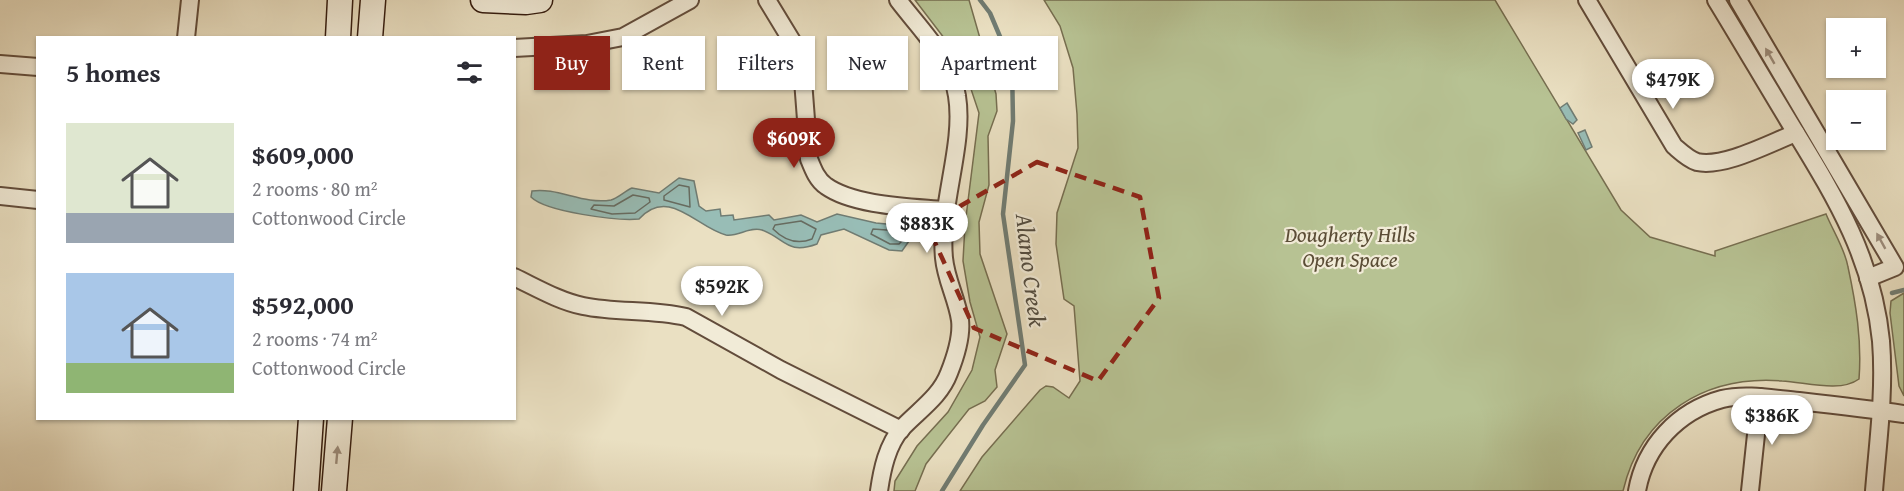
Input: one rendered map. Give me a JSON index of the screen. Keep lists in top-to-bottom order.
{
  "water": ["Alamo Creek"],
  "parks": ["Dougherty Hills Open Space"],
  "page": {
    "map_buttons": ["+", "−"],
    "chip": [
      "Buy",
      "Rent",
      "Filters",
      "New",
      "Apartment"
    ],
    "heading": "5 homes",
    "price": [
      "$479K",
      "$609K",
      "$883K",
      "$592K",
      "$386K"
    ],
    "list": [
      {
        "name": "$609,000",
        "note": "2 rooms · 80 m² · Cottonwood Circle"
      },
      {
        "name": "$592,000",
        "note": "2 rooms · 74 m² · Cottonwood Circle"
      }
    ]
  }
}
